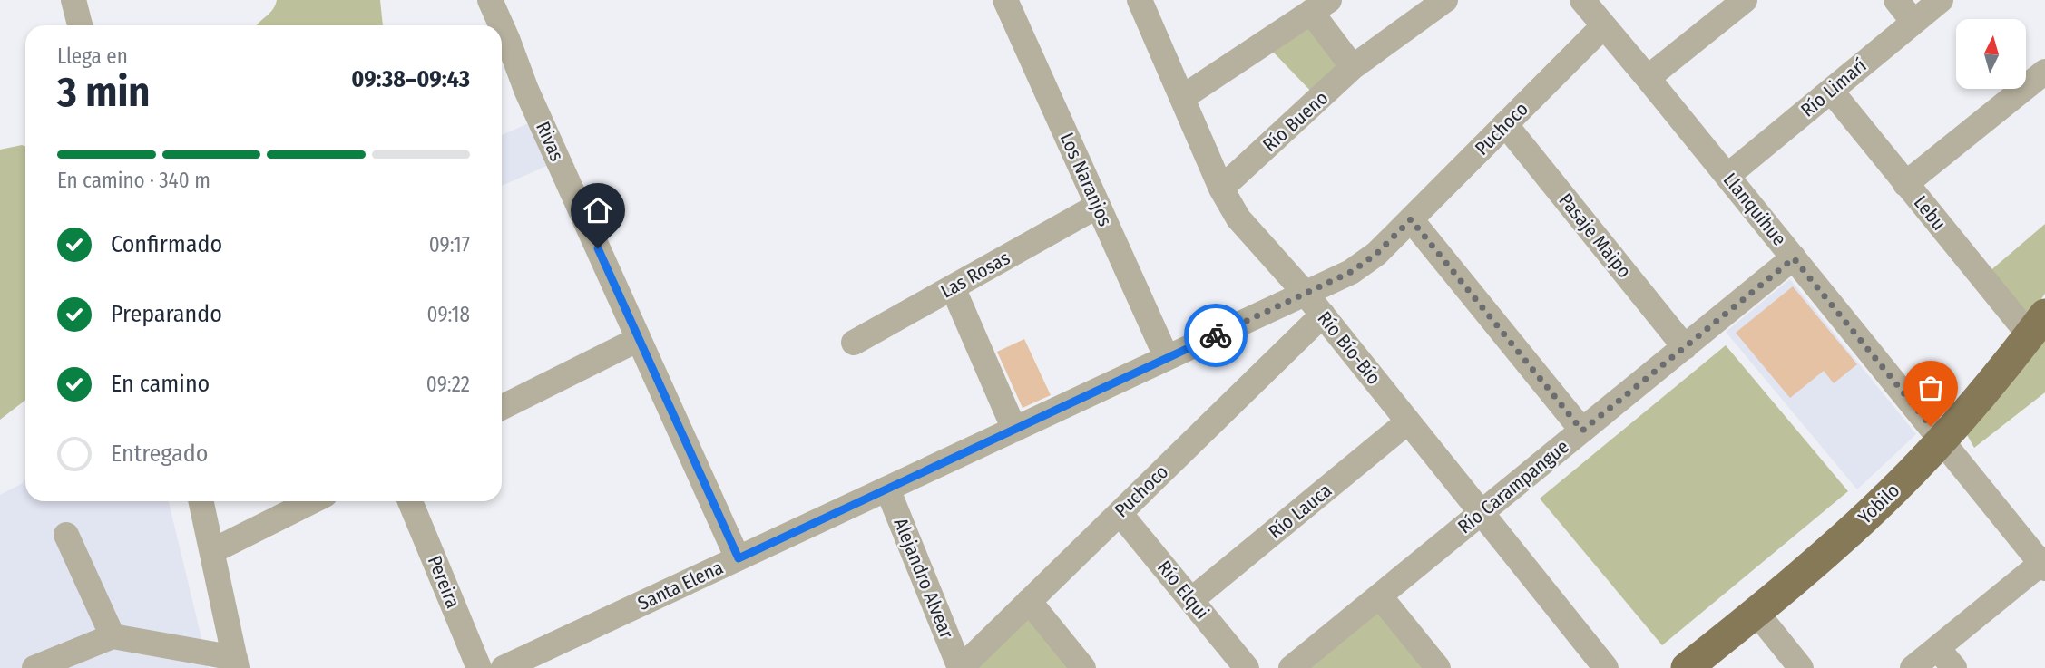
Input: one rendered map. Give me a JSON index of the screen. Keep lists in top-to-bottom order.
{
  "streets": {
    "main road": ["Yobilo"],
    "street": [
      "Río Limarí",
      "Río Bueno",
      "Puchoco",
      "Rivas",
      "Los Naranjos",
      "Llanquihue",
      "Lebu",
      "Pasaje Maipo",
      "Las Rosas",
      "Río Bío-Bío",
      "Río Carampangue",
      "Río Lauca",
      "Alejandro Alvear",
      "Pereira",
      "Santa Elena",
      "Río Elqui"
    ]
  },
  "crossings": [
    ["Río Limarí", "Llanquihue"],
    ["Río Limarí", "Lebu"],
    ["Río Bueno", "Río Bío-Bío"],
    ["Puchoco", "Llanquihue"],
    ["Puchoco", "Pasaje Maipo"],
    ["Puchoco", "Río Bío-Bío"],
    ["Puchoco", "Alejandro Alvear"],
    ["Puchoco", "Santa Elena"],
    ["Puchoco", "Río Elqui"],
    ["Rivas", "Santa Elena"],
    ["Los Naranjos", "Las Rosas"],
    ["Los Naranjos", "Santa Elena"],
    ["Llanquihue", "Río Carampangue"],
    ["Llanquihue", "Yobilo"],
    ["Lebu", "Yobilo"],
    ["Pasaje Maipo", "Río Carampangue"],
    ["Río Bío-Bío", "Río Carampangue"],
    ["Río Bío-Bío", "Río Lauca"],
    ["Río Bío-Bío", "Santa Elena"],
    ["Río Lauca", "Río Elqui"],
    ["Alejandro Alvear", "Santa Elena"]
  ],
  "north": "top",
  "page": {
    "heading": ["3 min", "Llega en", "09:38–09:43"],
    "bar": "En camino · 340 m",
    "list": [
      ["Confirmado", "09:17"],
      ["Preparando", "09:18"],
      ["En camino", "09:22"],
      "Entregado"
    ]
  }
}
